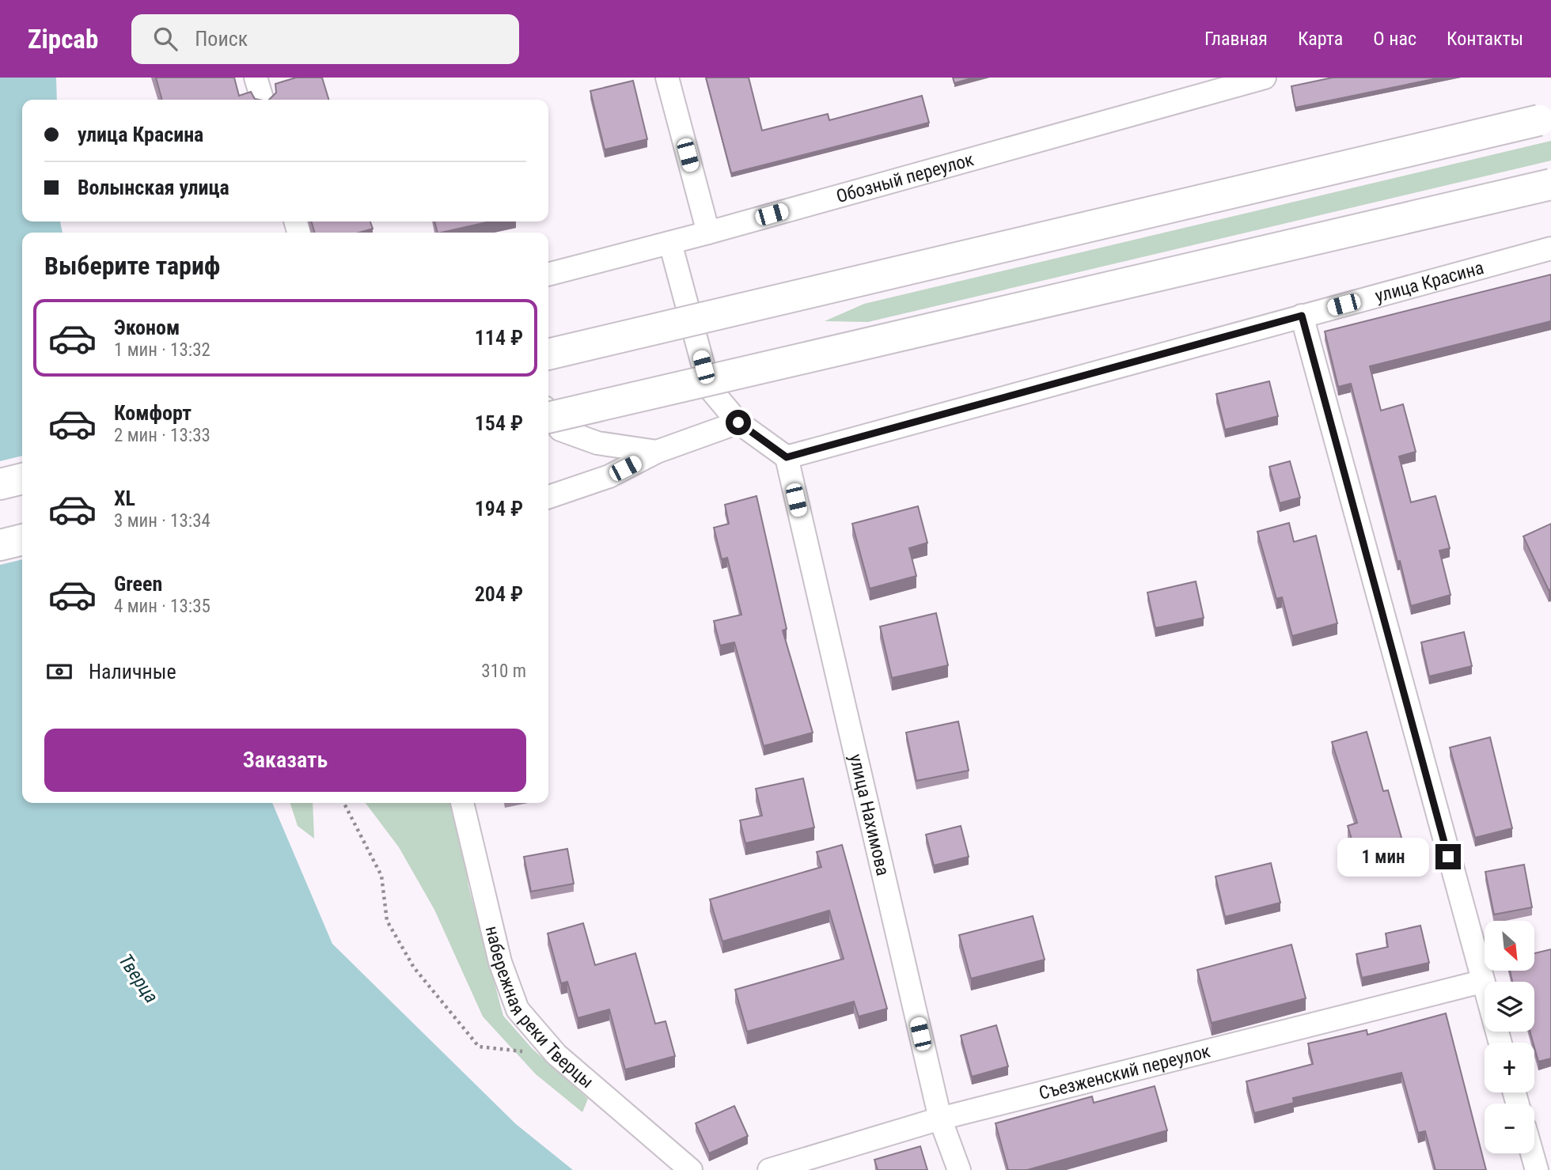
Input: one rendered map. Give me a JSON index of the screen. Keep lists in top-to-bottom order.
{
  "streets": {
    "street": [
      "Обозный переулок",
      "улица Красина",
      "улица Нахимова",
      "набережная реки Тверцы",
      "Съезженский переулок"
    ]
  },
  "crossings": [
    ["улица Красина", "улица Нахимова"],
    ["улица Нахимова", "Съезженский переулок"]
  ],
  "water": ["Тверца"],
  "north": "bottom right",
  "page": {
    "header": "Zipcab",
    "search": "Поиск",
    "nav": [
      "Главная",
      "Карта",
      "О нас",
      "Контакты"
    ],
    "banner": ["улица Красина", "Волынская улица"],
    "heading": "Выберите тариф",
    "list": [
      {
        "name": "Эконом",
        "note": "1 мин · 13:32",
        "value": "114 ₽"
      },
      {
        "name": "Комфорт",
        "note": "2 мин · 13:33",
        "value": "154 ₽"
      },
      {
        "name": "XL",
        "note": "3 мин · 13:34",
        "value": "194 ₽"
      },
      {
        "name": "Green",
        "note": "4 мин · 13:35",
        "value": "204 ₽"
      }
    ],
    "pay": ["Наличные", "310 m"],
    "buttons": "Заказать",
    "bubble": "1 мин",
    "map_buttons": ["+", "−"]
  }
}
